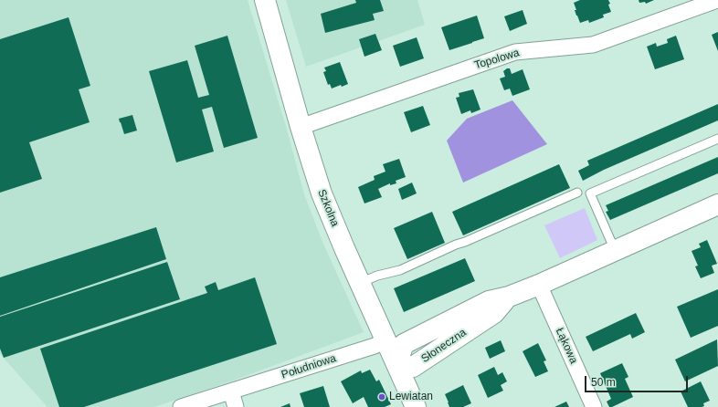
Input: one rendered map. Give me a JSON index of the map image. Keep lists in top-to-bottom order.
{
  "streets": {
    "street": [
      "Topolowa",
      "Szkolna",
      "Słoneczna",
      "Łąkowa",
      "Południowa"
    ]
  },
  "crossings": [
    ["Topolowa", "Szkolna"],
    ["Szkolna", "Słoneczna"],
    ["Szkolna", "Południowa"],
    ["Słoneczna", "Łąkowa"]
  ],
  "places": ["Lewiatan"],
  "scale_bar": "50 m"
}
